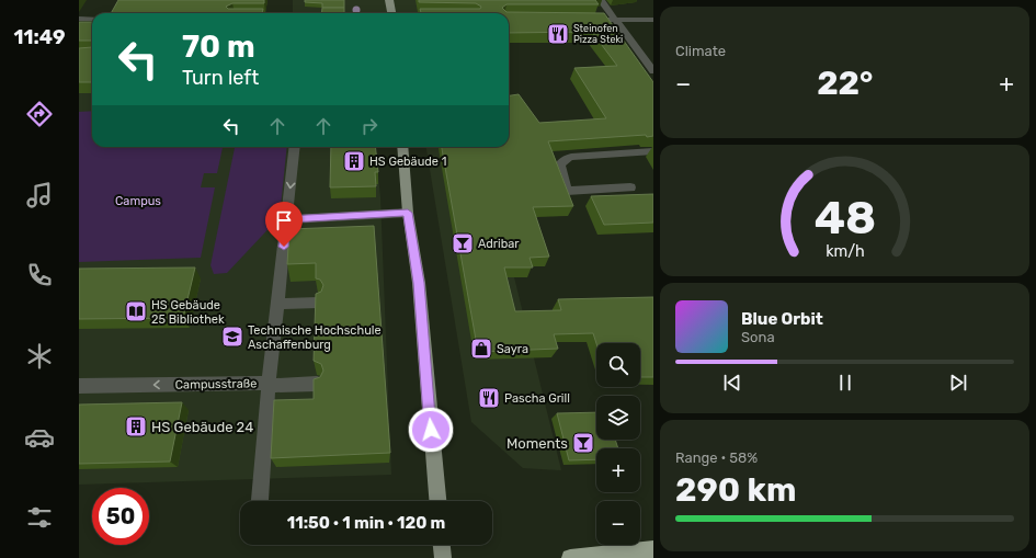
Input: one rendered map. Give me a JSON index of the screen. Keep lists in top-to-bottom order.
{
  "streets": {
    "street": ["Campusstraße"]
  },
  "parks": ["Campus"],
  "places": {
    "restaurant": ["Steinofen Pizza Steki", "Pascha Grill"],
    "building": ["HS Gebäude 1", "HS Gebäude 24"],
    "bar": ["Adribar", "Moments"],
    "library": ["HS Gebäude 25 Bibliothek"],
    "school or university": ["Technische Hochschule Aschaffenburg"],
    "shop": ["Sayra"]
  },
  "page": {
    "tabs": "11:49",
    "tile": [
      "Climate",
      ["Range · 58%", "290 km"]
    ],
    "turn": ["70 m", "Turn left"],
    "heat": ["−", "22°", "+"],
    "song": ["Blue Orbit", "Sona"],
    "map_buttons": ["+", "−"],
    "limit": "50",
    "trip": "11:50 · 1 min · 120 m",
    "gauge": ["48", "km/h"]
  }
}
